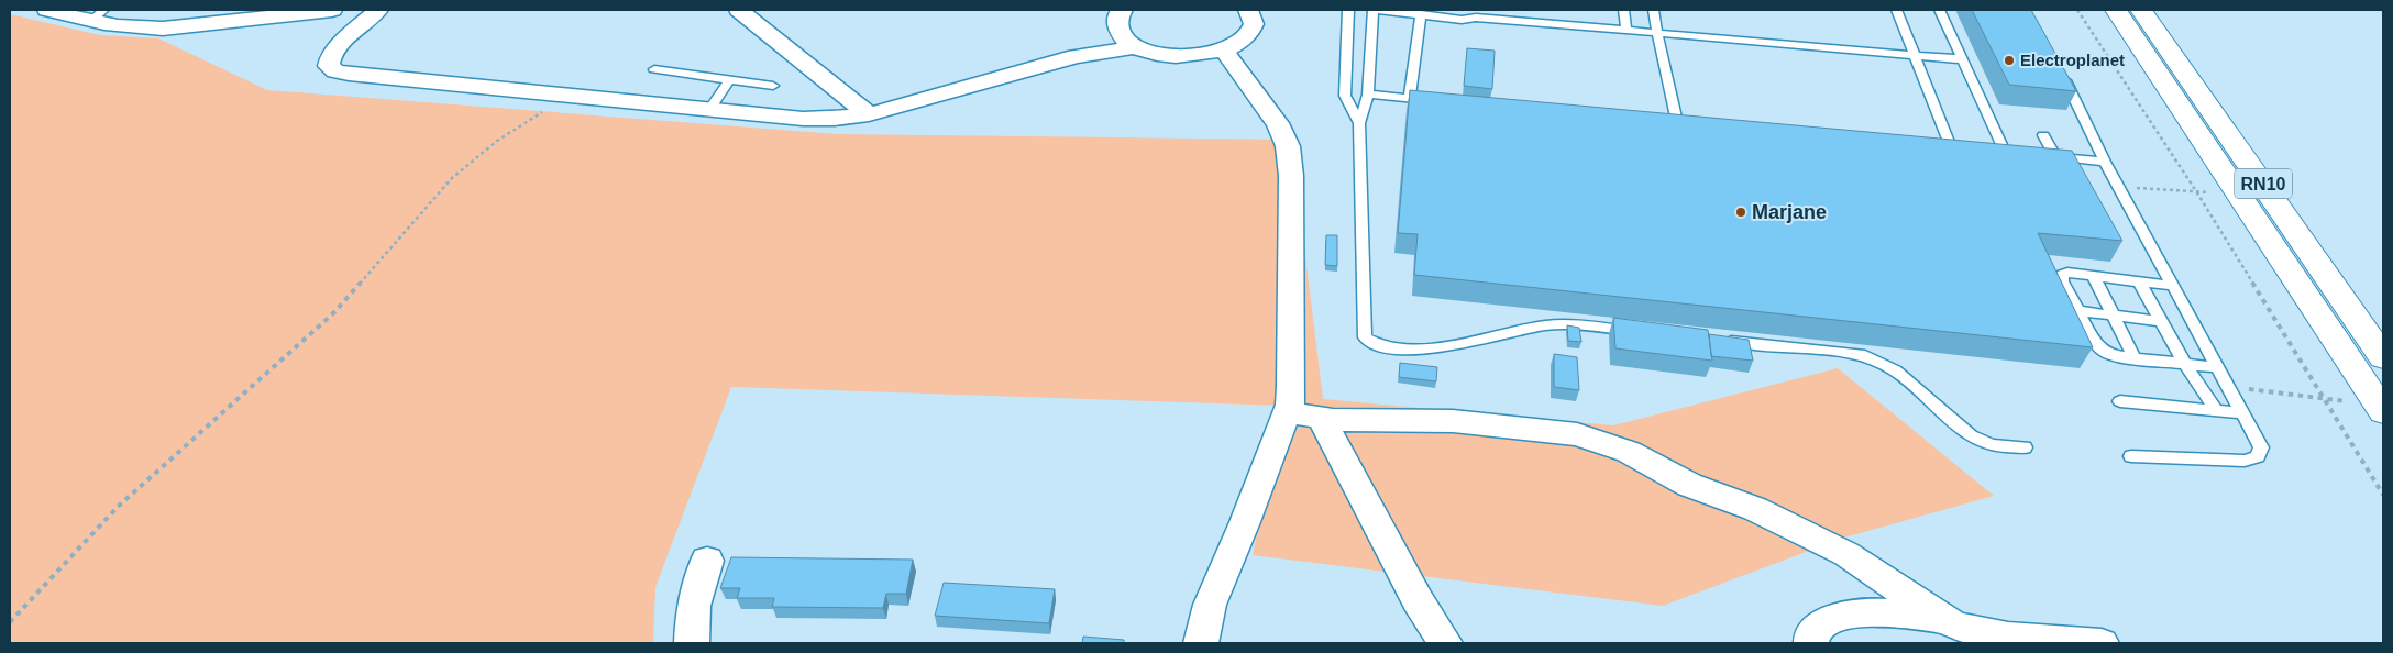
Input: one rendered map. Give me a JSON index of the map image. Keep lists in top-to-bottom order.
{
  "streets": {
    "main road": ["RN10"]
  },
  "places": ["Electroplanet", "Marjane"]
}
